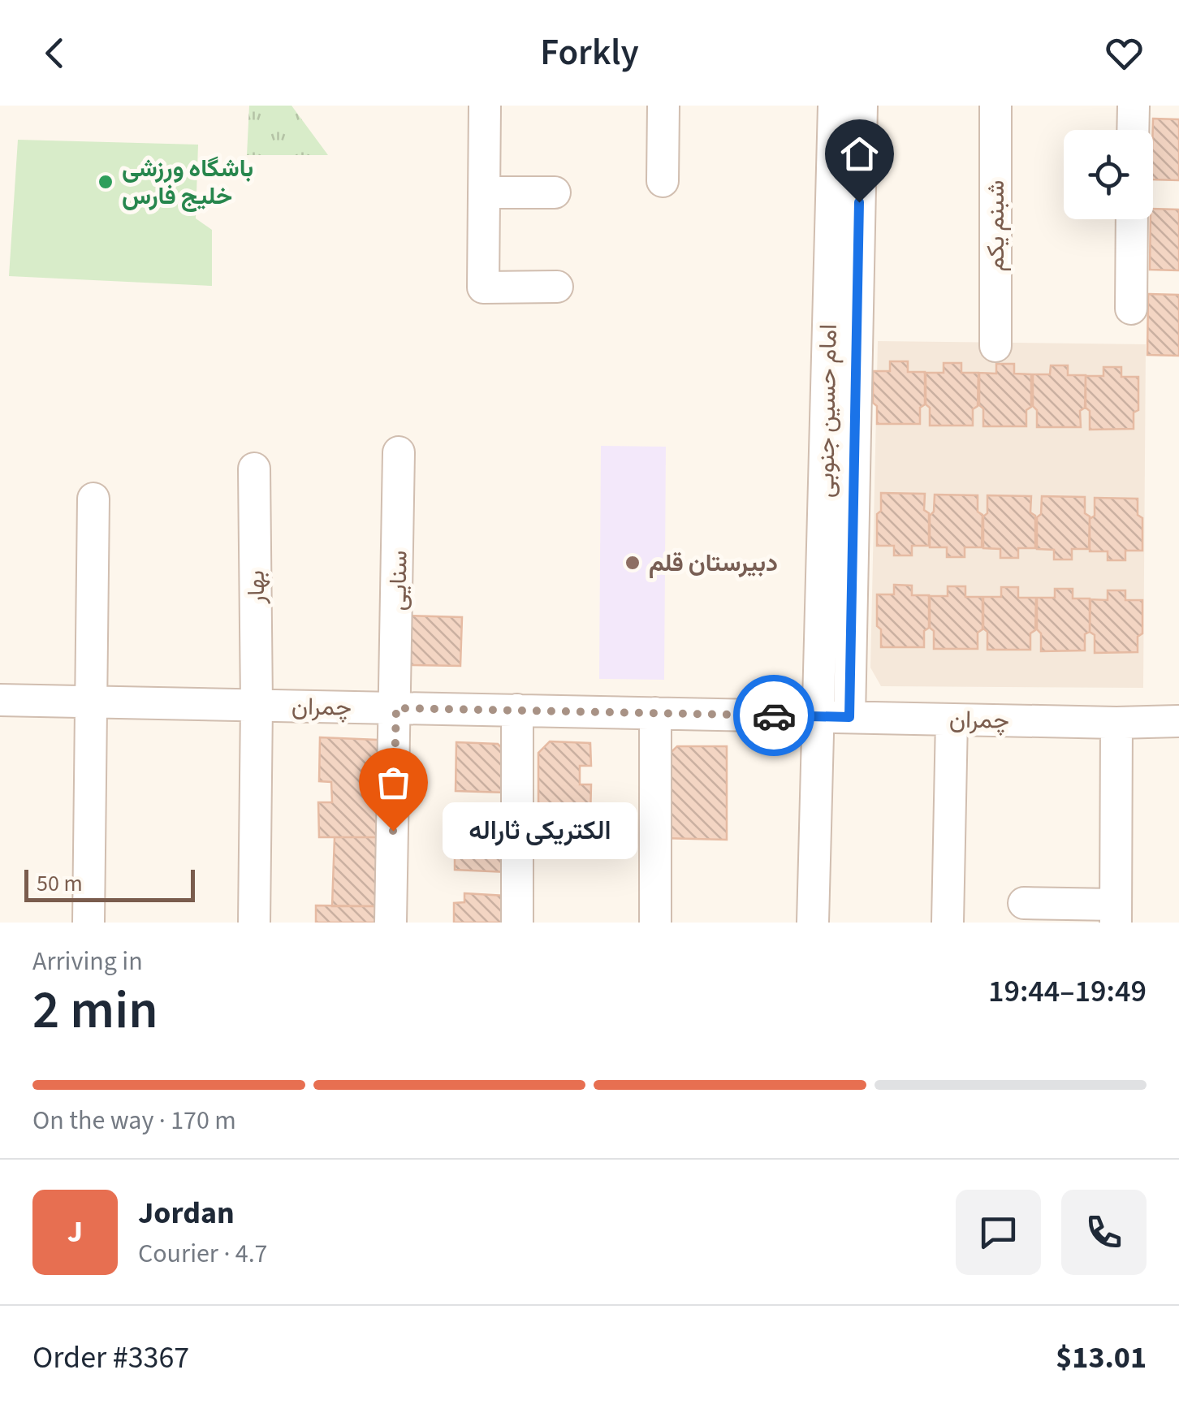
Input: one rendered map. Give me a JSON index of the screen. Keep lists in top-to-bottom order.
{
  "streets": {
    "street": [
      "شبنم یکم",
      "امام حسین جنوبی",
      "سنایی",
      "بهار",
      "چمران"
    ]
  },
  "crossings": [
    ["امام حسین جنوبی", "چمران"],
    ["سنایی", "چمران"],
    ["بهار", "چمران"]
  ],
  "places": ["باشگاه ورزشی خلیج فارس", "دبیرستان قلم", "الکتریکی ثاراله"],
  "scale_bar": "50 m",
  "page": {
    "header": "Forkly",
    "bubble": "الکتریکی ثاراله",
    "scale": "50 m",
    "heading": ["2 min", "Arriving in", "19:44–19:49"],
    "panel": [
      "Jordan",
      "Courier · 4.7",
      "Order #3367",
      "$13.01"
    ],
    "bar": "On the way · 170 m",
    "round": "J"
  }
}
